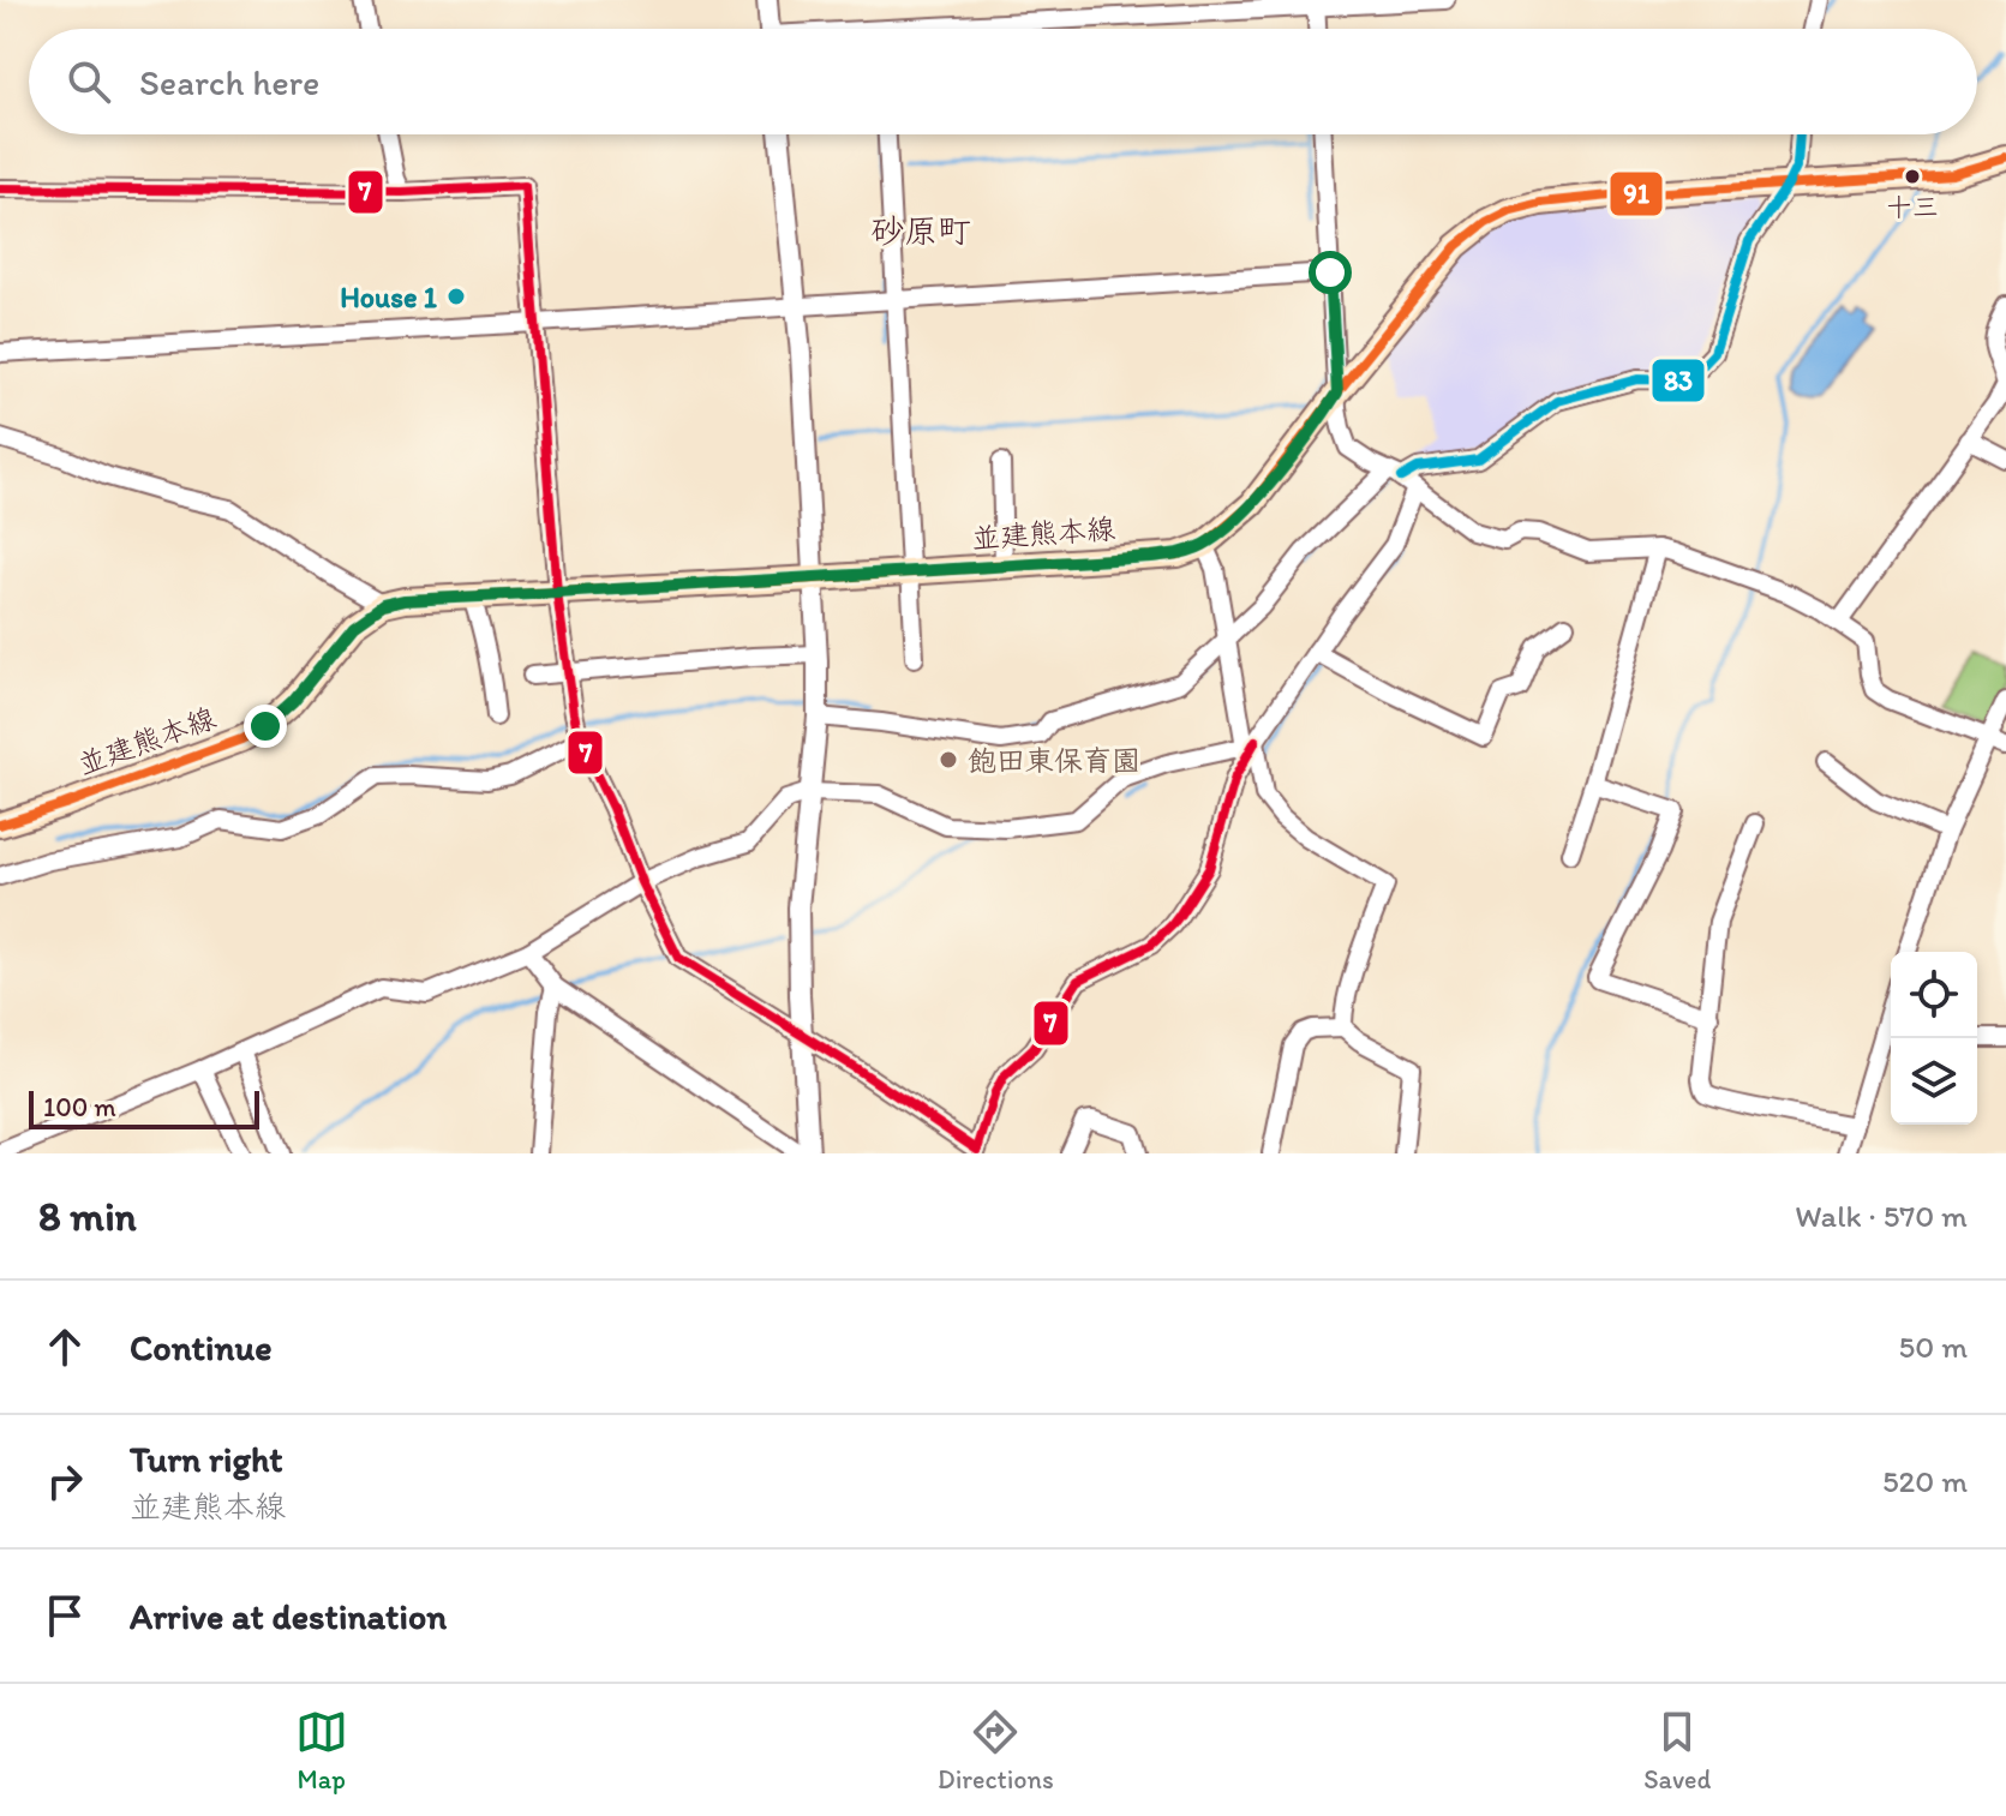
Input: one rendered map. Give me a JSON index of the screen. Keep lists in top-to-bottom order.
{
  "streets": {
    "main road": ["並建熊本線"]
  },
  "districts": ["砂原町"],
  "places": ["十三", "House 1", "飽田東保育園"],
  "lines": ["transit line 83", "transit line 91", "transit line 7"],
  "scale_bar": "100 m",
  "page": {
    "search": "Search here",
    "scale": "100 m",
    "heading": ["8 min", "Walk · 570 m"],
    "list": [
      ["Continue", "50 m"],
      ["Turn right", "並建熊本線", "520 m"],
      "Arrive at destination"
    ],
    "nav": ["Map", "Directions", "Saved"]
  }
}
